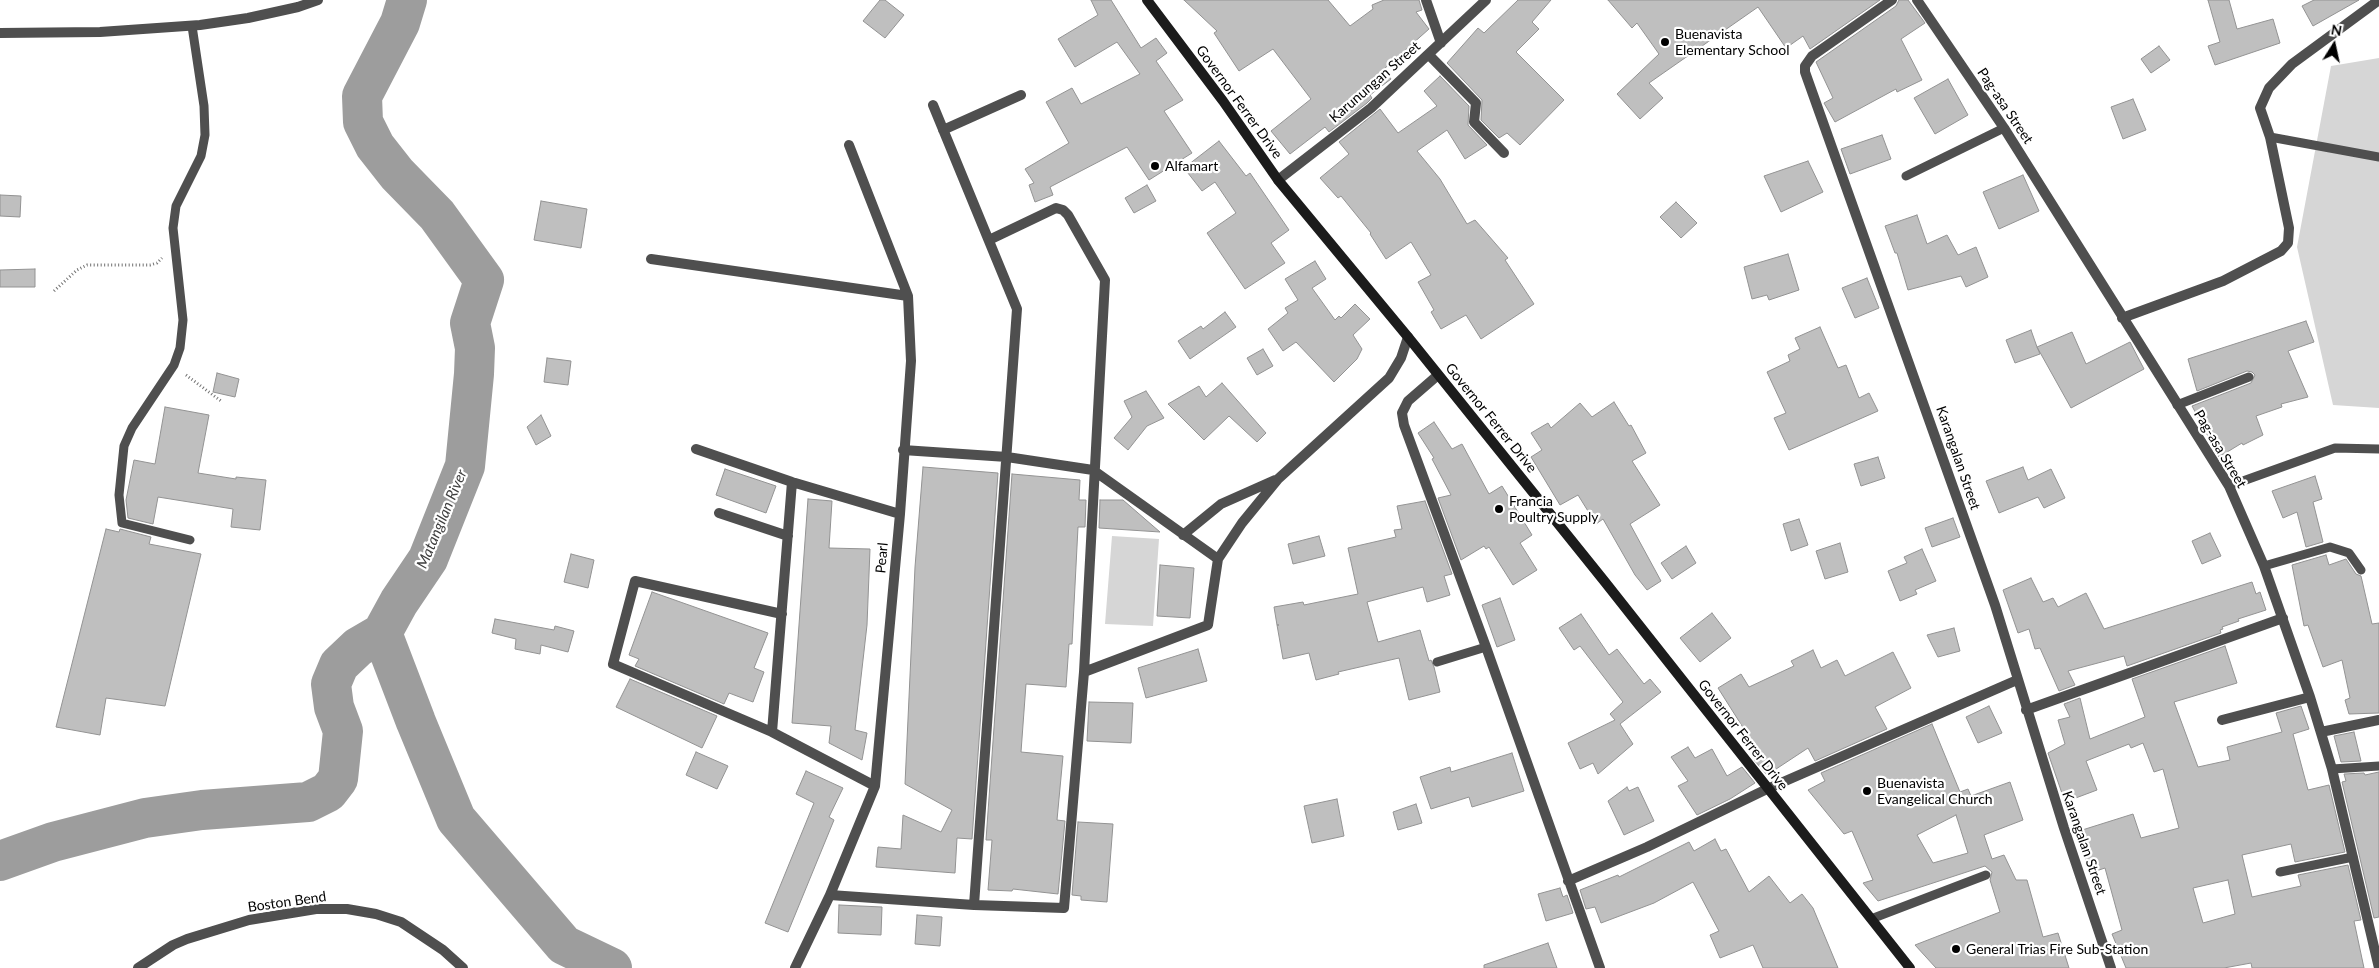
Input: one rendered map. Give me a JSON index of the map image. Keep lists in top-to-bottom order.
{
  "streets": {
    "main road": ["Governor Ferrer Drive"],
    "street": [
      "Karunungan Street",
      "Pag-asa Street",
      "Karangalan Street",
      "Pearl",
      "Boston Bend"
    ]
  },
  "crossings": [
    ["Karunungan Street", "Governor Ferrer Drive"]
  ],
  "water": ["Matangilan River"],
  "places": [
    "Buenavista Elementary School",
    "Alfamart",
    "Francia Poultry Supply",
    "Buenavista Evangelical Church",
    "General Trias Fire Sub-Station"
  ],
  "north": "top"
}
